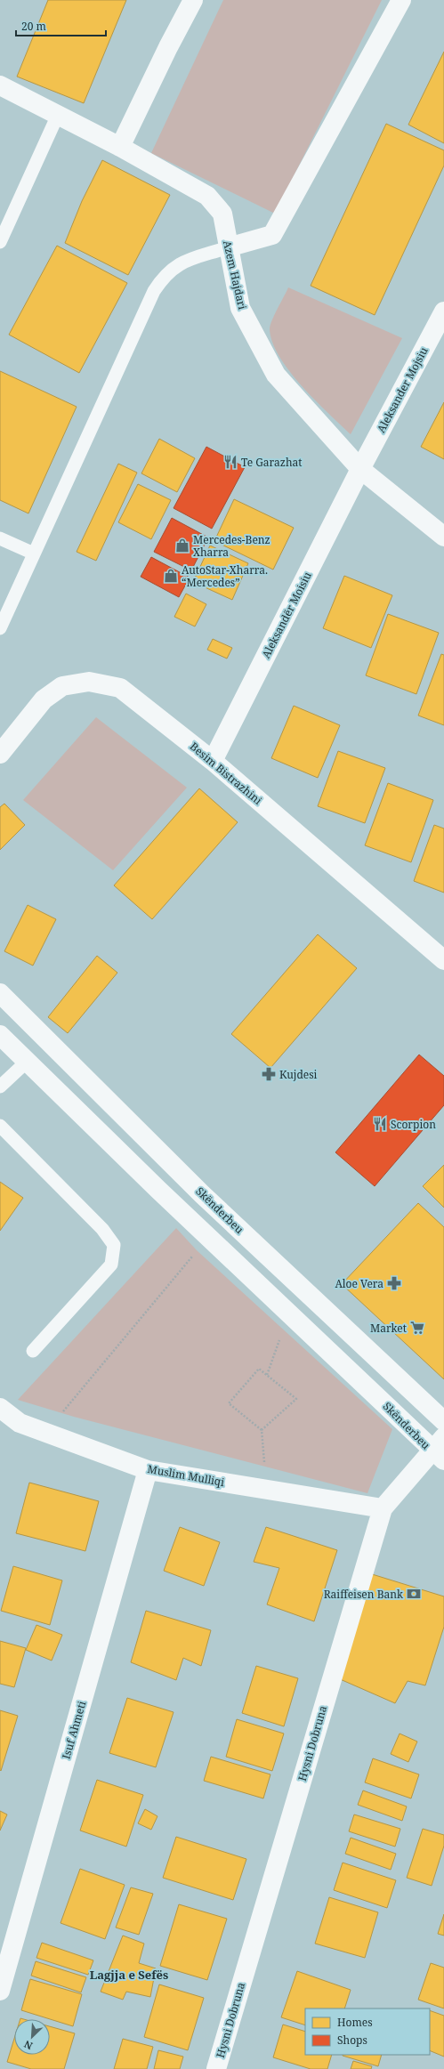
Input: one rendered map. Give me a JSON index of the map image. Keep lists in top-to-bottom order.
{
  "streets": {
    "street": [
      "Azem Hajdari",
      "Aleksander Mojsiu",
      "Aleksandër Moisiu",
      "Besim Bistrazhini",
      "Skënderbeu",
      "Muslim Mulliqi",
      "Isuf Ahmeti",
      "Hysni Dobruna"
    ]
  },
  "crossings": [
    ["Azem Hajdari", "Aleksander Mojsiu"],
    ["Azem Hajdari", "Aleksandër Moisiu"],
    ["Aleksander Mojsiu", "Aleksandër Moisiu"],
    ["Aleksandër Moisiu", "Besim Bistrazhini"],
    ["Skënderbeu", "Hysni Dobruna"],
    ["Muslim Mulliqi", "Isuf Ahmeti"],
    ["Muslim Mulliqi", "Hysni Dobruna"]
  ],
  "districts": ["Lagjja e Sefës"],
  "places": {
    "restaurant": ["Te Garazhat", "Scorpion"],
    "shop": ["Mercedes-Benz Xharra", "AutoStar-Xharra. “Mercedes”"],
    "pharmacy": ["Kujdesi", "Aloe Vera"],
    "supermarket": ["Market"],
    "bank": ["Raiffeisen Bank"]
  },
  "legend": ["Homes", "Shops"],
  "scale_bar": "20 m",
  "north": "bottom left"
}
